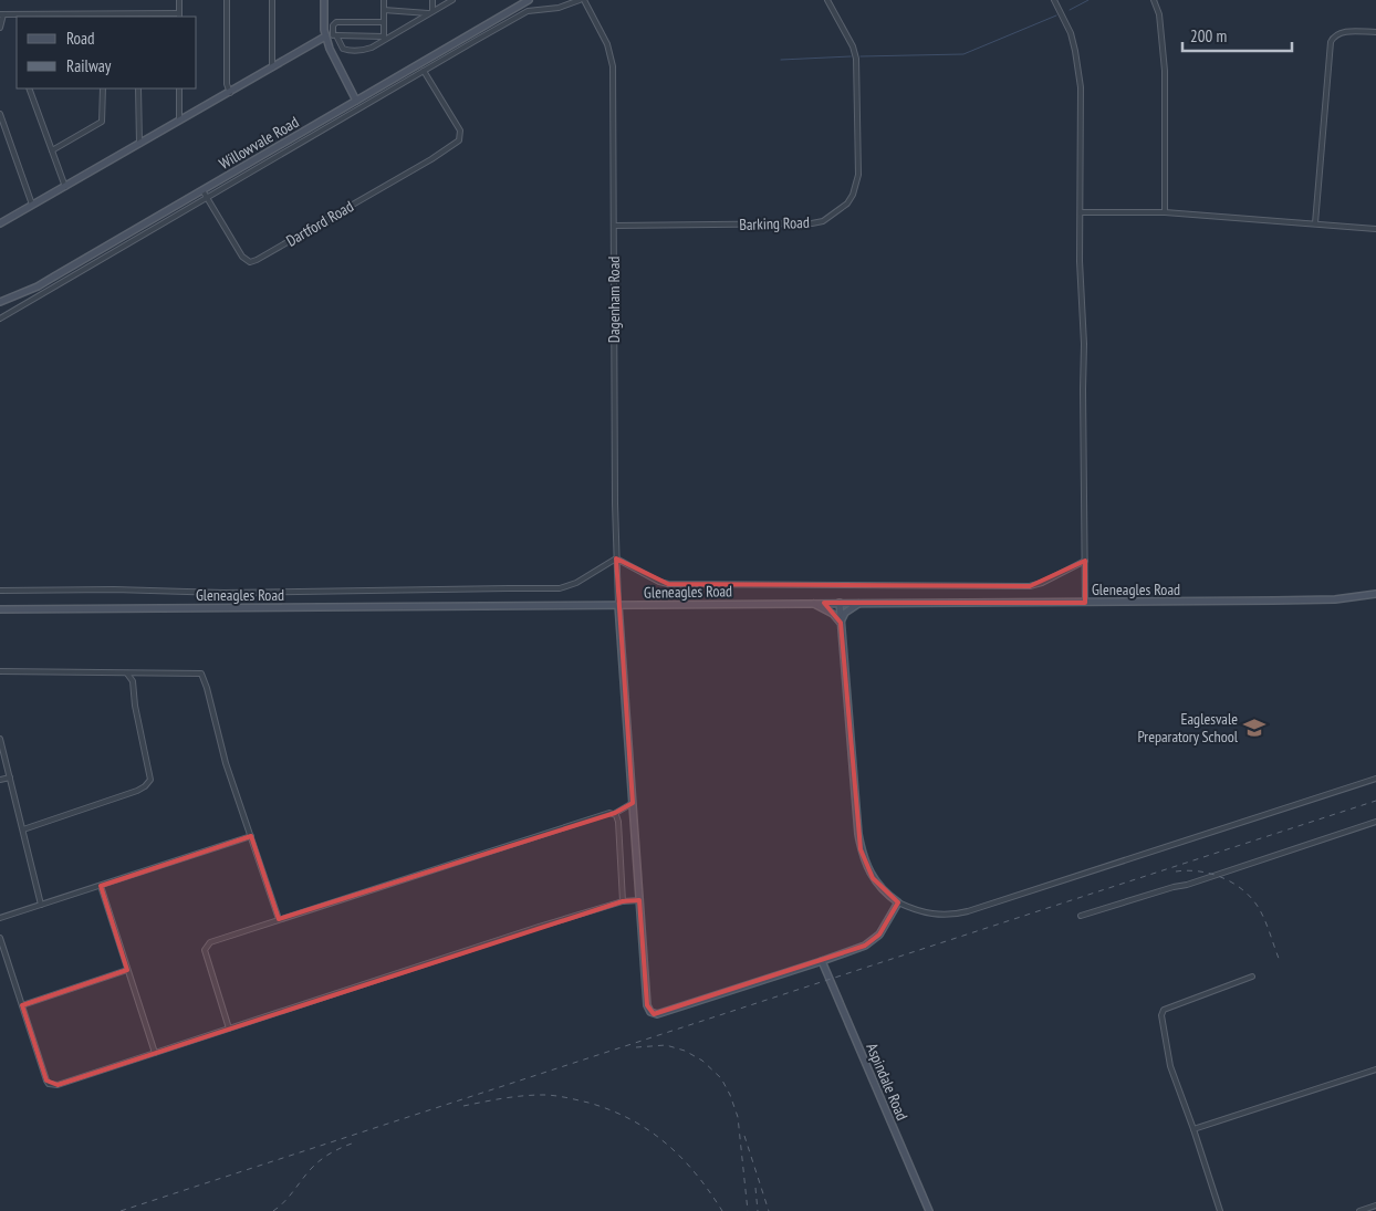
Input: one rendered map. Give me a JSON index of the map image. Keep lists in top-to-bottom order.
{
  "streets": {
    "street": [
      "Willowvale Road",
      "Dartford Road",
      "Barking Road",
      "Dagenham Road",
      "Gleneagles Road",
      "Aspindale Road"
    ]
  },
  "crossings": [
    ["Willowvale Road", "Dartford Road"],
    ["Barking Road", "Dagenham Road"],
    ["Dagenham Road", "Gleneagles Road"]
  ],
  "places": {
    "school or university": ["Eaglesvale Preparatory School"]
  },
  "legend": ["Road", "Railway"],
  "scale_bar": "200 m"
}
